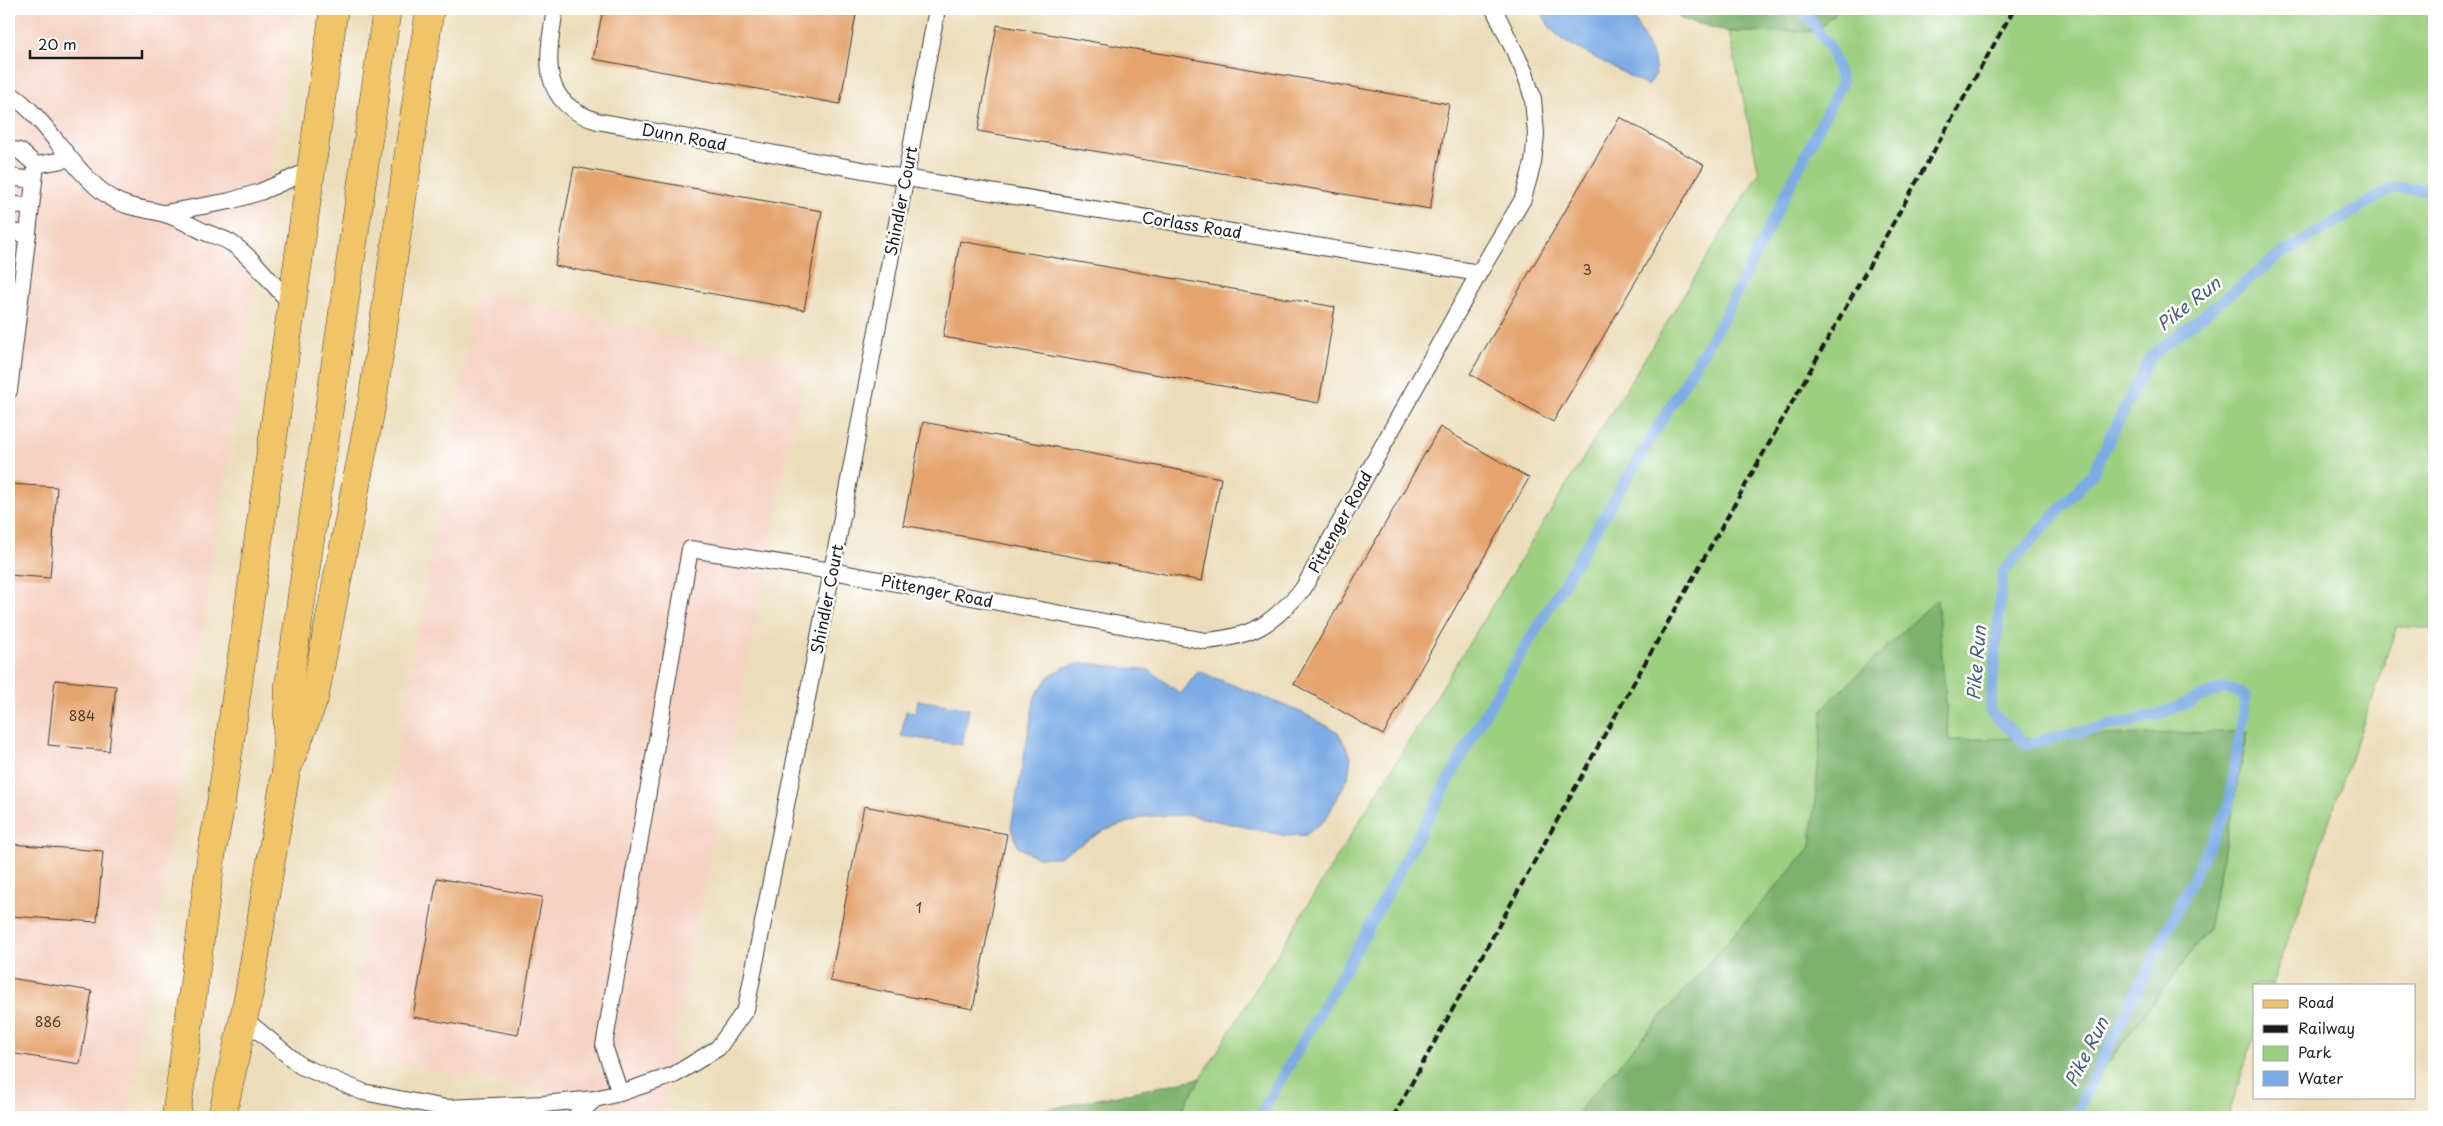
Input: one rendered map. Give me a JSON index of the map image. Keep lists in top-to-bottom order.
{
  "streets": {
    "lane": [
      "Dunn Road",
      "Shindler Court",
      "Corlass Road",
      "Pittenger Road"
    ]
  },
  "crossings": [
    ["Dunn Road", "Shindler Court"],
    ["Dunn Road", "Corlass Road"],
    ["Shindler Court", "Corlass Road"],
    ["Shindler Court", "Pittenger Road"],
    ["Corlass Road", "Pittenger Road"]
  ],
  "water": ["Pike Run"],
  "house_numbers": [
    "3",
    "884",
    "1",
    "886"
  ],
  "legend": [
    "Road",
    "Railway",
    "Park",
    "Water"
  ],
  "scale_bar": "20 m"
}
